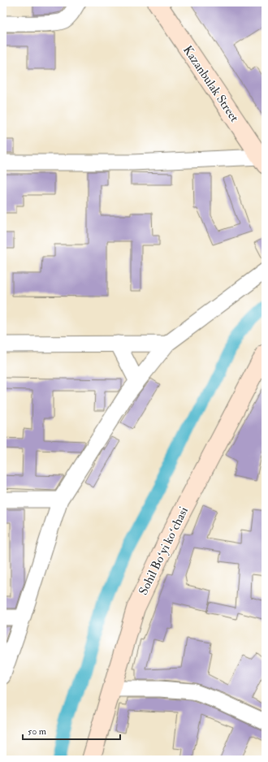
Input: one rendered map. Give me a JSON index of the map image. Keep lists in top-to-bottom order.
{
  "streets": {
    "main road": ["Kazanbulak Street", "Sohil Boʻyi koʻchasi"]
  },
  "scale_bar": "50 m"
}
